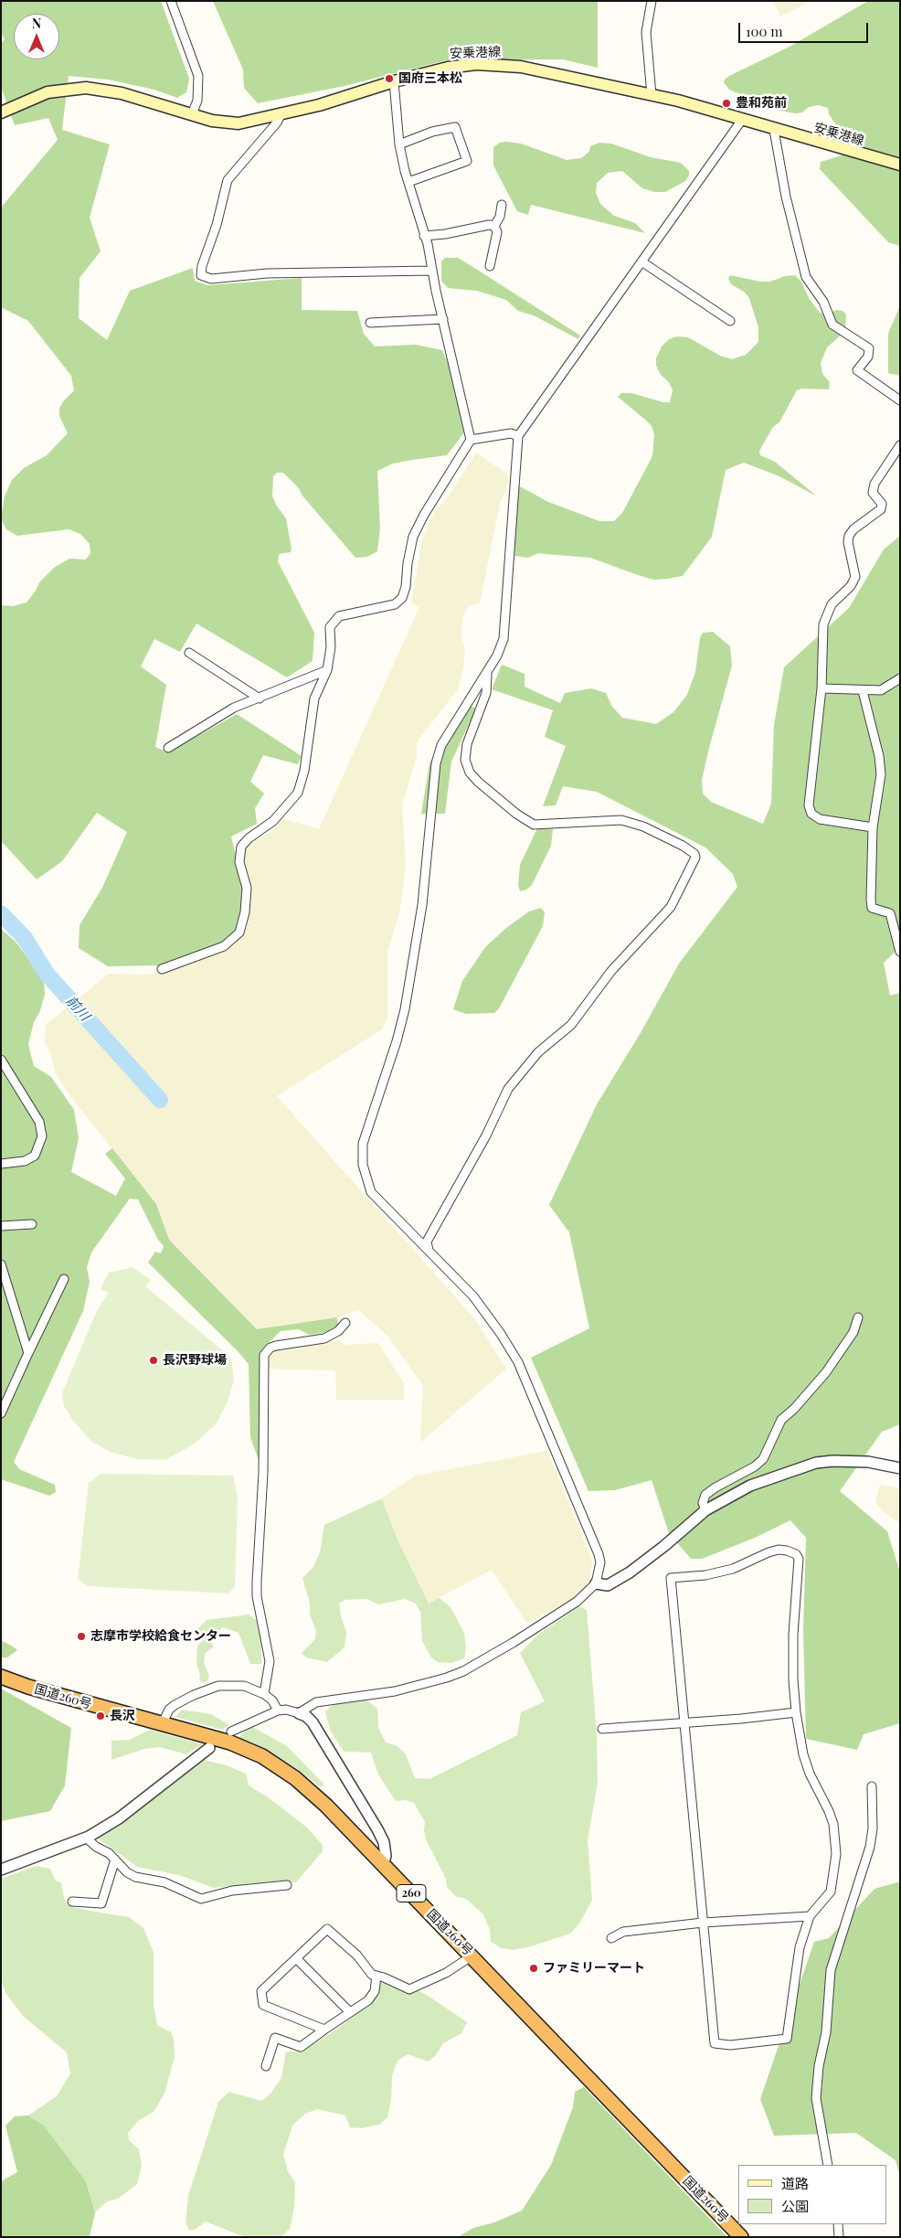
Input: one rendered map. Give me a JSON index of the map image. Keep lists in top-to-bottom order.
{
  "streets": {
    "highway": ["国道260号", "260"],
    "main road": ["安乗港線"]
  },
  "water": ["前川"],
  "places": [
    "国府三本松",
    "豊和苑前",
    "長沢野球場",
    "志摩市学校給食センター",
    "長沢",
    "ファミリーマート"
  ],
  "legend": ["道路", "公園"],
  "scale_bar": "100 m",
  "north": "top"
}
